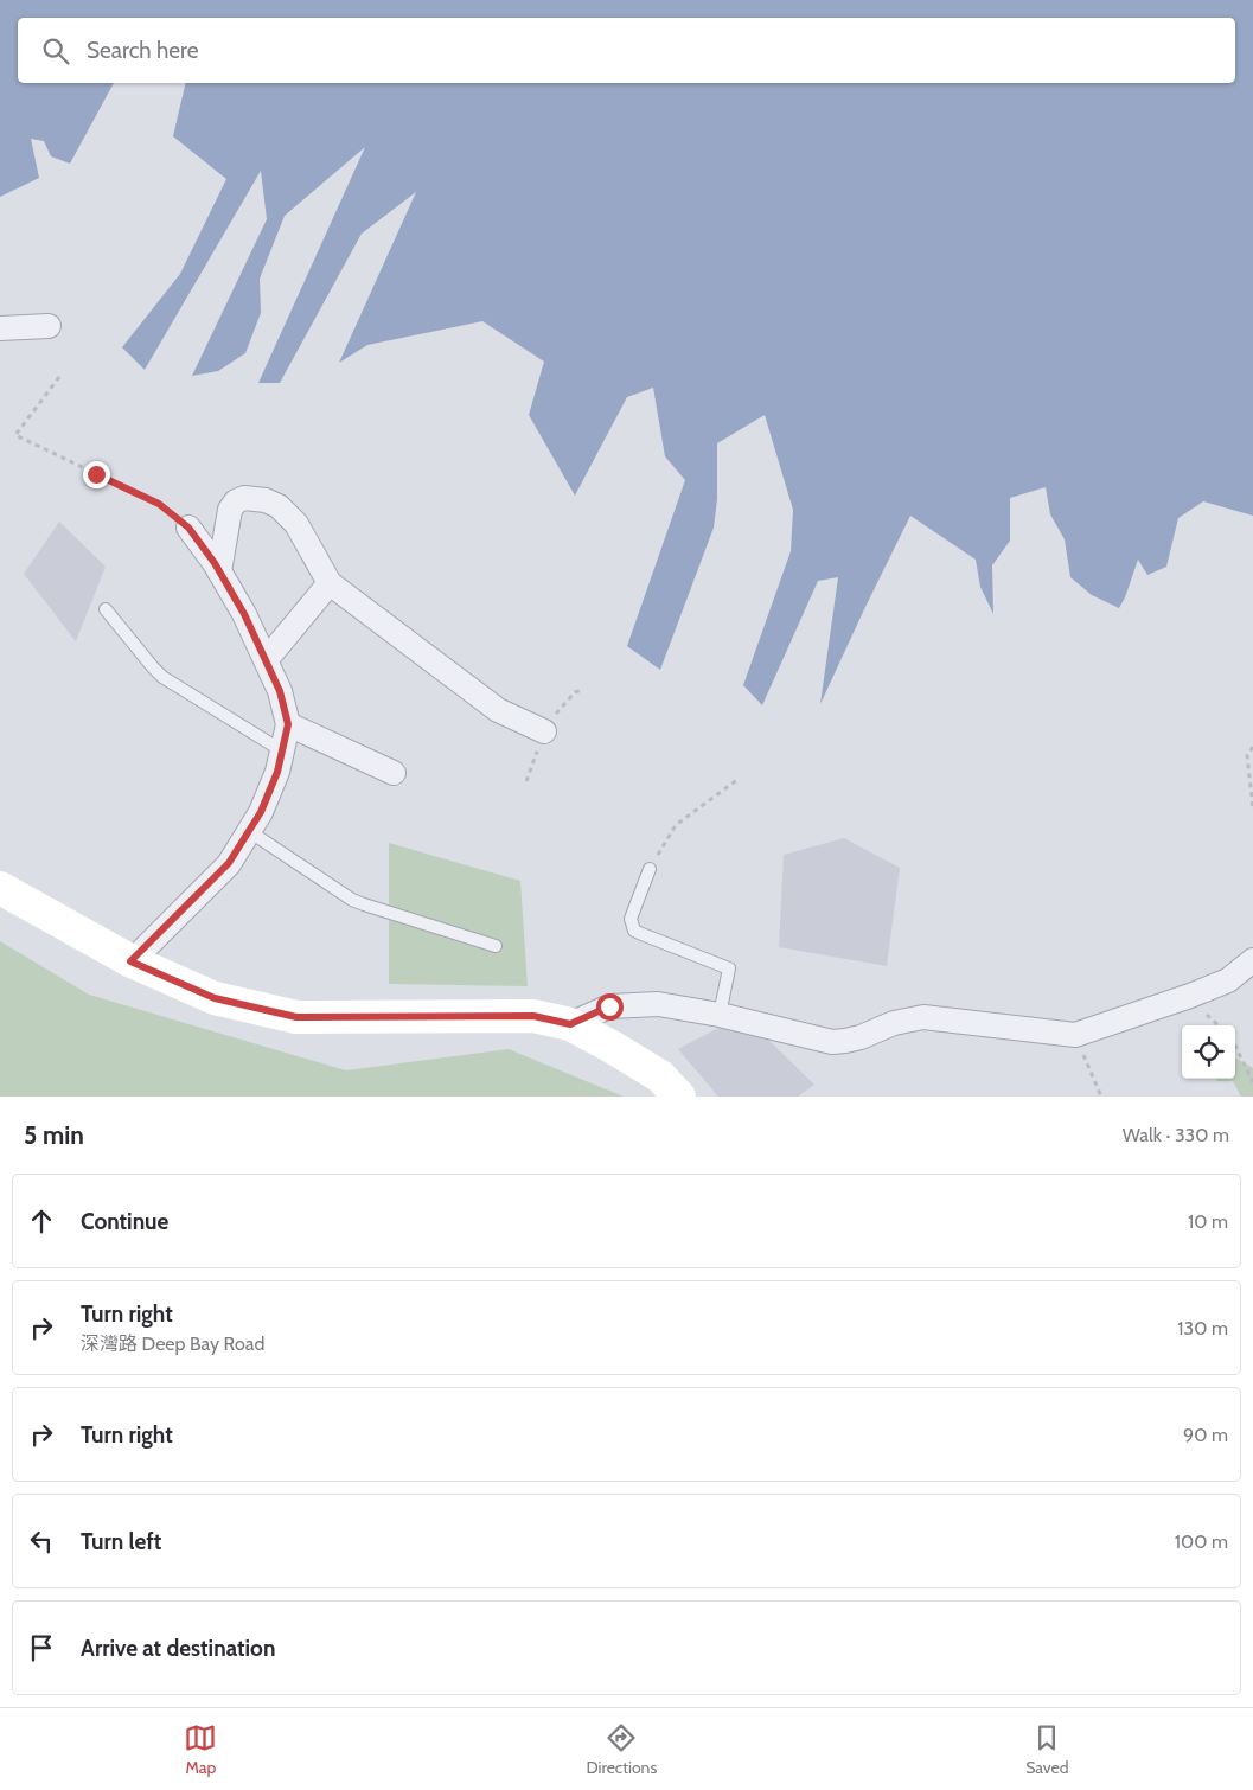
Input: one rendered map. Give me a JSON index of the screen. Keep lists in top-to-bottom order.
{
  "page": {
    "search": "Search here",
    "heading": ["5 min", "Walk · 330 m"],
    "list": [
      ["Continue", "10 m"],
      ["Turn right", "深灣路 Deep Bay Road", "130 m"],
      ["Turn right", "90 m"],
      ["Turn left", "100 m"],
      "Arrive at destination"
    ],
    "nav": ["Map", "Directions", "Saved"]
  }
}
